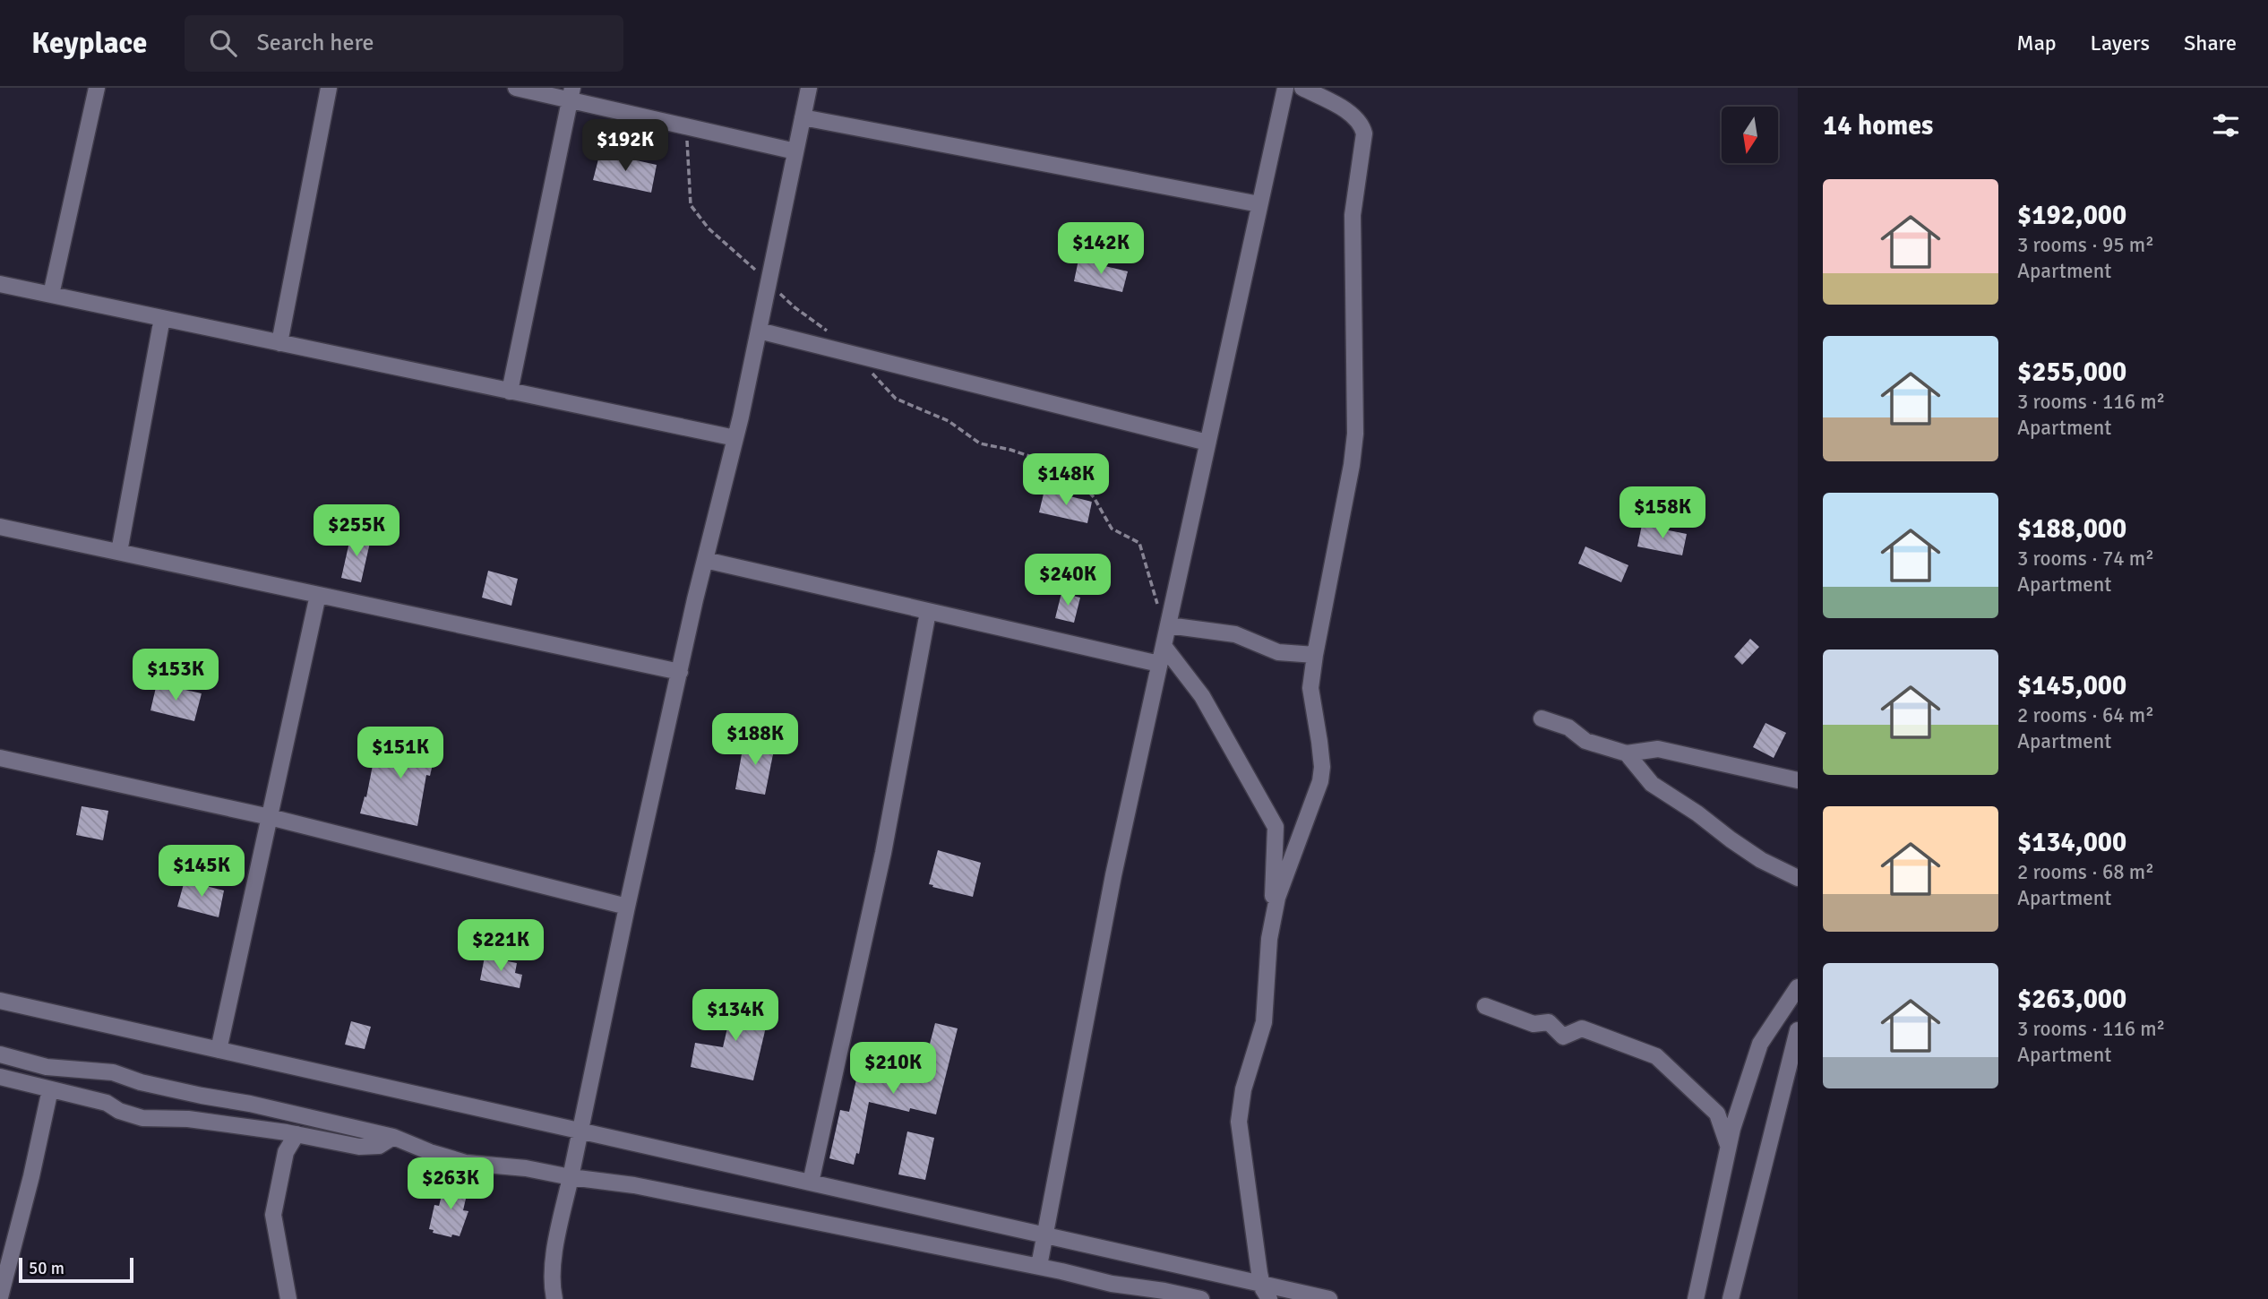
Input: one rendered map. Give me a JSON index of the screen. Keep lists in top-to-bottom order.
{
  "scale_bar": "50 m",
  "north": "bottom",
  "page": {
    "header": "Keyplace",
    "search": "Search here",
    "nav": ["Map", "Layers", "Share"],
    "heading": "14 homes",
    "price": [
      "$192K",
      "$142K",
      "$148K",
      "$158K",
      "$255K",
      "$240K",
      "$153K",
      "$188K",
      "$151K",
      "$145K",
      "$221K",
      "$134K",
      "$210K",
      "$263K"
    ],
    "list": [
      {
        "name": "$192,000",
        "note": "3 rooms · 95 m² · Apartment"
      },
      {
        "name": "$255,000",
        "note": "3 rooms · 116 m² · Apartment"
      },
      {
        "name": "$188,000",
        "note": "3 rooms · 74 m² · Apartment"
      },
      {
        "name": "$145,000",
        "note": "2 rooms · 64 m² · Apartment"
      },
      {
        "name": "$134,000",
        "note": "2 rooms · 68 m² · Apartment"
      },
      {
        "name": "$263,000",
        "note": "3 rooms · 116 m² · Apartment"
      }
    ],
    "scale": "50 m"
  }
}
